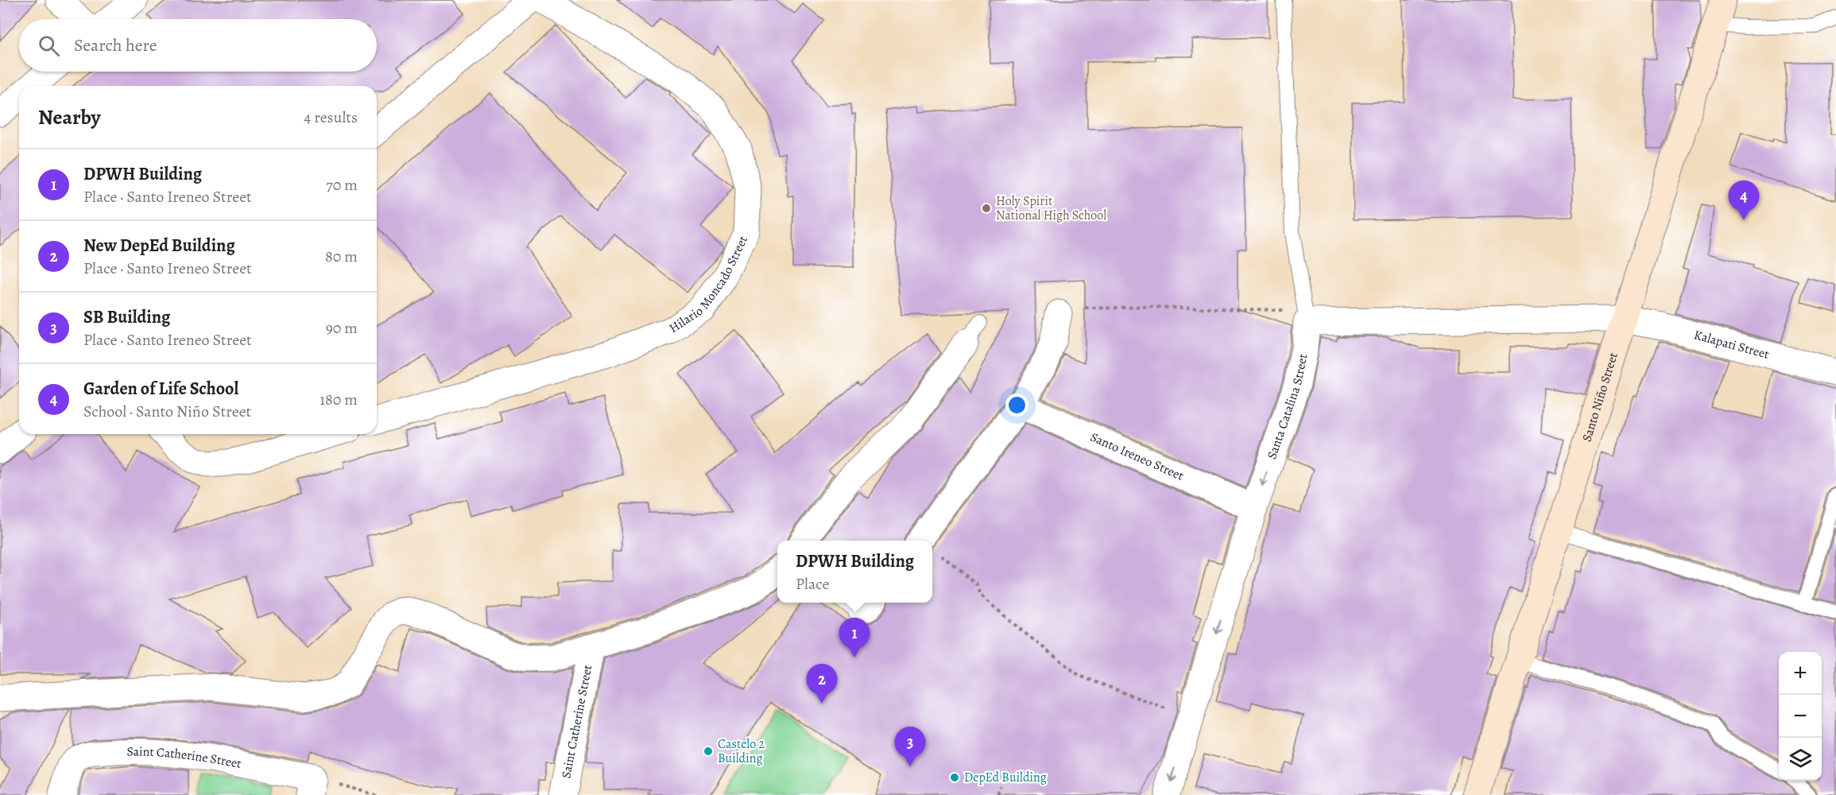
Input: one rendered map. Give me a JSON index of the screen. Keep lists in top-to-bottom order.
{
  "streets": {
    "main road": ["Santo Niño Street"],
    "street": [
      "Hilario Moncado Street",
      "Kalapati Street",
      "Santa Catalina Street",
      "Santo Ireneo Street",
      "Saint Catherine Street"
    ]
  },
  "crossings": [
    ["Kalapati Street", "Santo Niño Street"],
    ["Santa Catalina Street", "Santo Ireneo Street"]
  ],
  "one_way": ["Santa Catalina Street"],
  "places": ["Holy Spirit National High School", "Castelo 2 Building", "DepEd Building"],
  "page": {
    "search": "Search here",
    "heading": ["Nearby", "4 results"],
    "list": [
      {
        "mark": "1",
        "name": "DPWH Building",
        "note": "Place · Santo Ireneo Street",
        "value": "70 m"
      },
      {
        "mark": "2",
        "name": "New DepEd Building",
        "note": "Place · Santo Ireneo Street",
        "value": "80 m"
      },
      {
        "mark": "3",
        "name": "SB Building",
        "note": "Place · Santo Ireneo Street",
        "value": "90 m"
      },
      {
        "mark": "4",
        "name": "Garden of Life School",
        "note": "School · Santo Niño Street",
        "value": "180 m"
      }
    ],
    "pins": [
      "4",
      "1",
      "2",
      "3"
    ],
    "popup": ["DPWH Building", "Place"],
    "map_buttons": ["+", "−"]
  }
}
